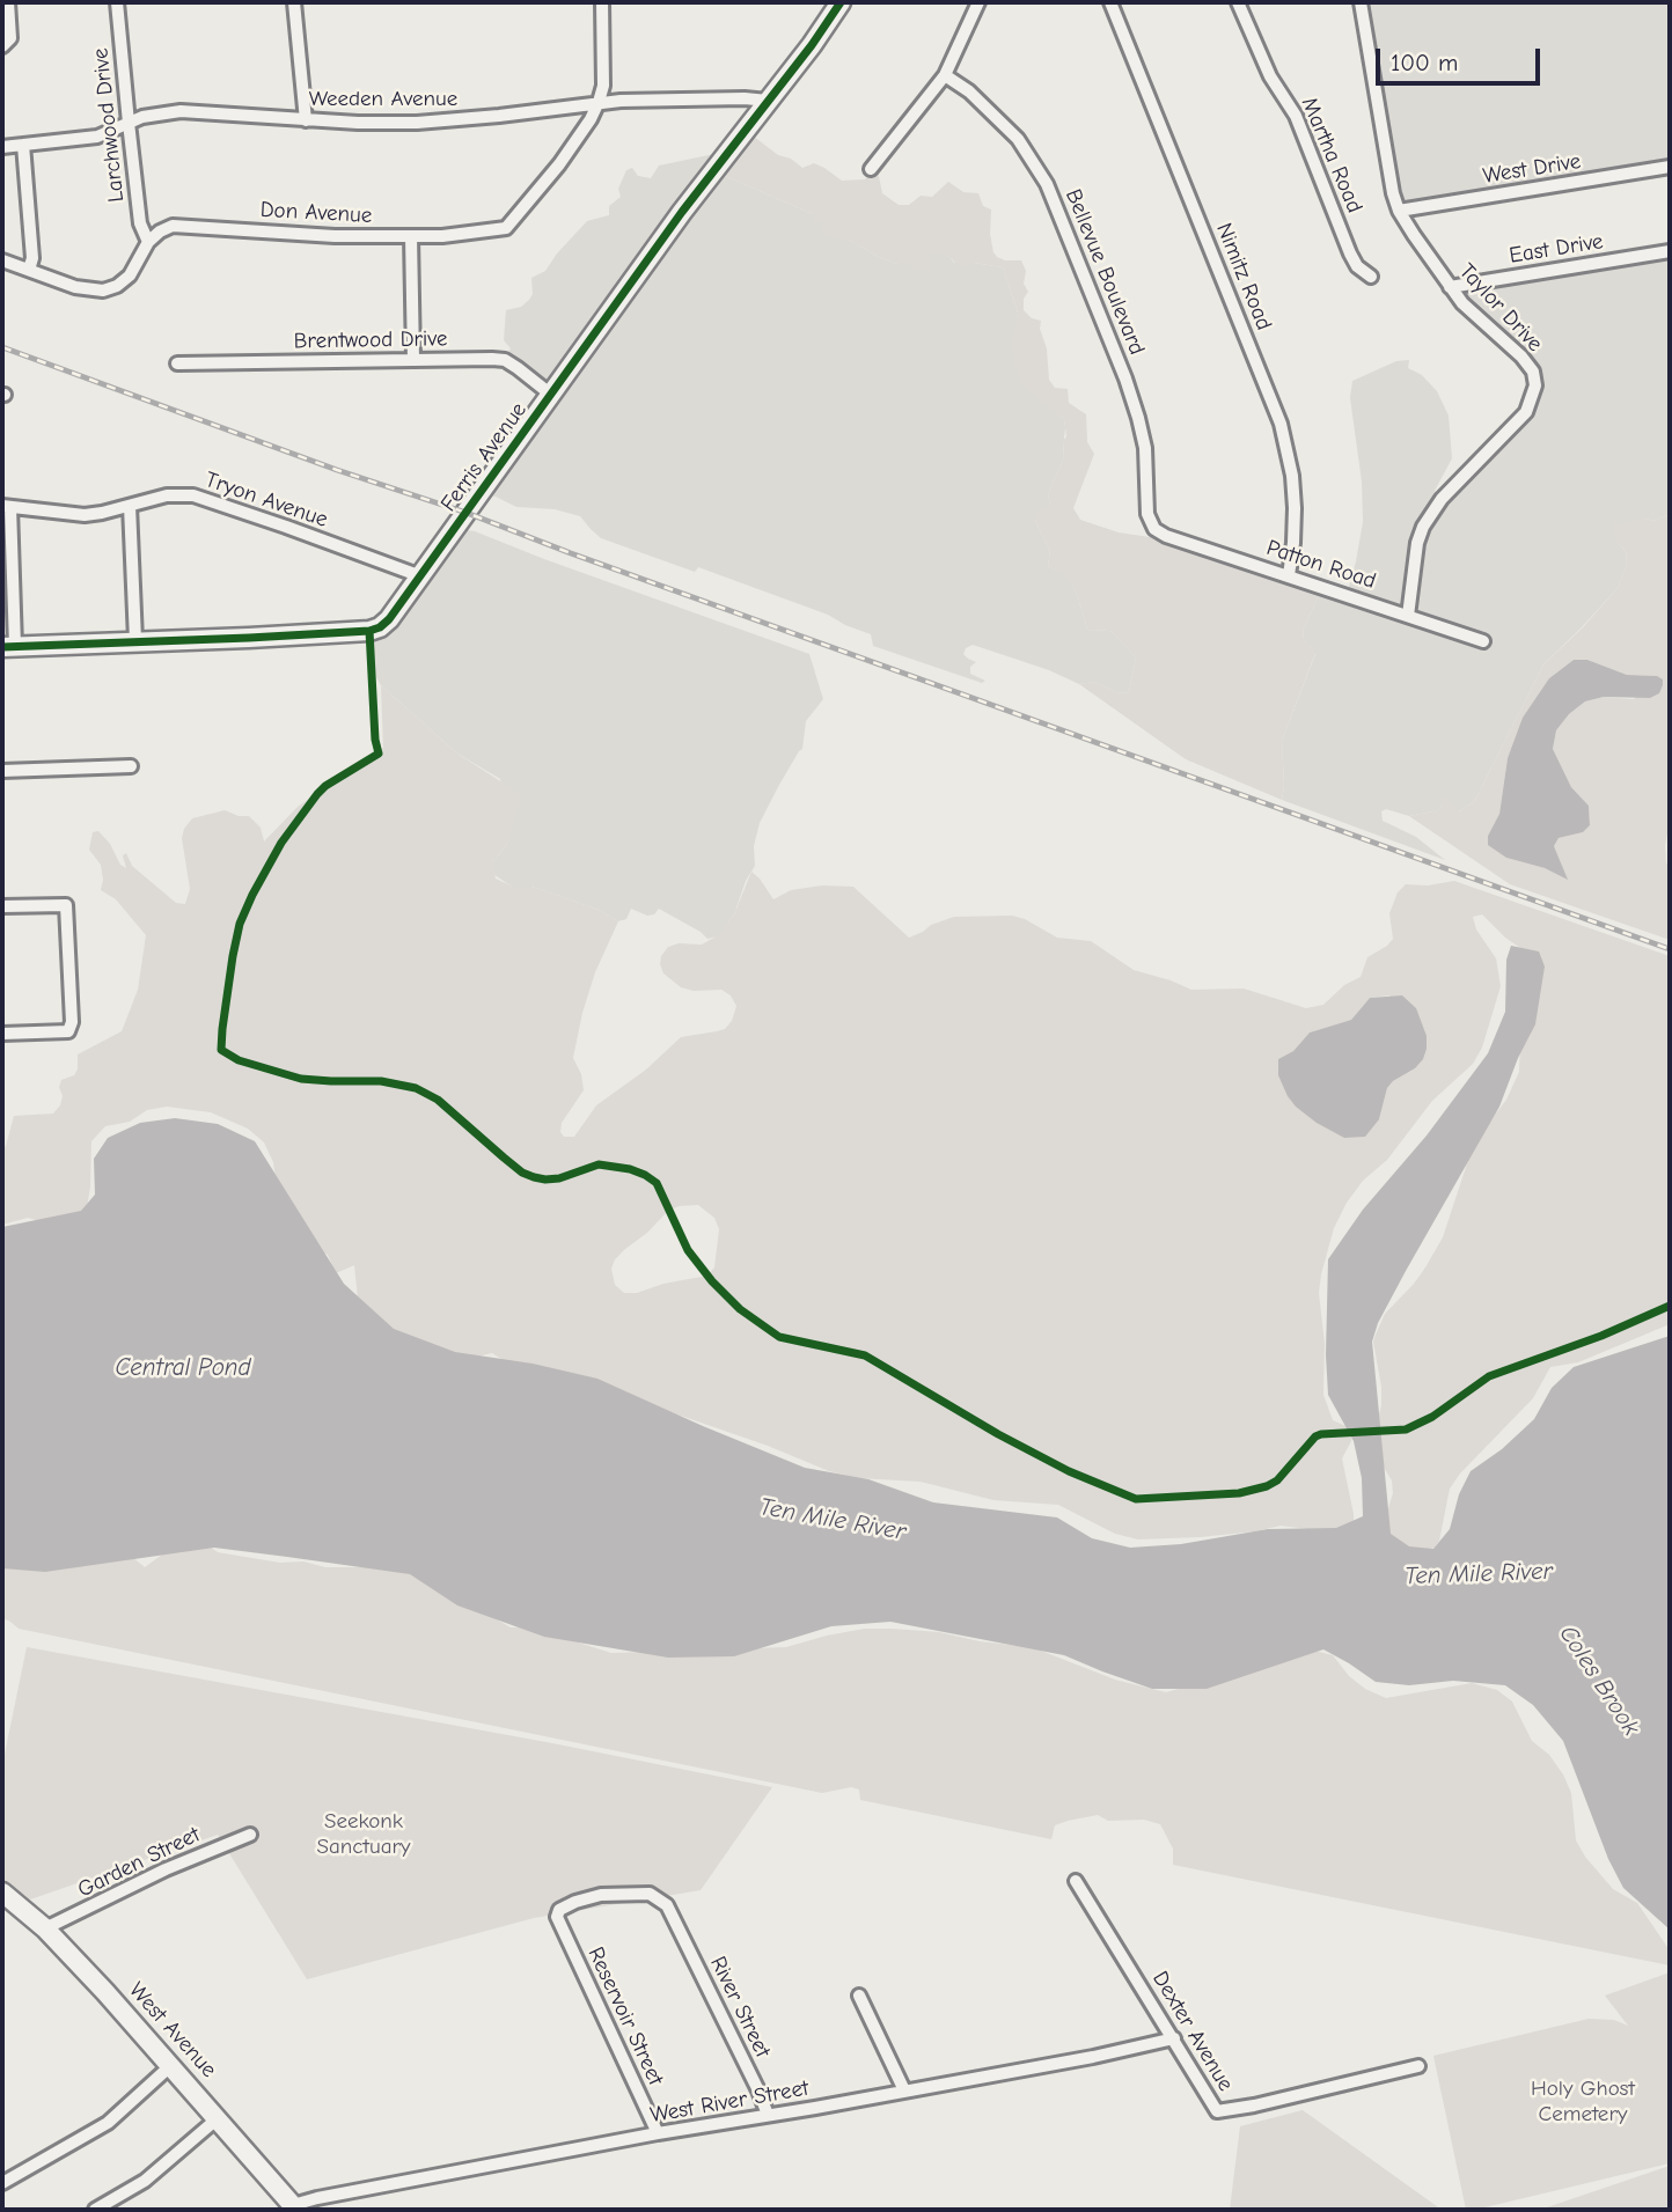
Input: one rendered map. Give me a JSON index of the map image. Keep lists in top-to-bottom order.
{
  "streets": {
    "street": [
      "Weeden Avenue",
      "Larchwood Drive",
      "Martha Road",
      "West Drive",
      "Don Avenue",
      "East Drive",
      "Bellevue Boulevard",
      "Nimitz Road",
      "Taylor Drive",
      "Brentwood Drive",
      "Ferris Avenue",
      "Tryon Avenue",
      "Patton Road",
      "Garden Street",
      "River Street",
      "Reservoir Street",
      "West Avenue",
      "Dexter Avenue",
      "West River Street"
    ]
  },
  "crossings": [
    ["Weeden Avenue", "Larchwood Drive"],
    ["Weeden Avenue", "Don Avenue"],
    ["Weeden Avenue", "Ferris Avenue"],
    ["Larchwood Drive", "Don Avenue"],
    ["West Drive", "Taylor Drive"],
    ["East Drive", "Taylor Drive"],
    ["Bellevue Boulevard", "Patton Road"],
    ["Nimitz Road", "Patton Road"],
    ["Taylor Drive", "Patton Road"],
    ["Brentwood Drive", "Ferris Avenue"],
    ["Ferris Avenue", "Tryon Avenue"],
    ["Garden Street", "West Avenue"],
    ["River Street", "Reservoir Street"],
    ["River Street", "West River Street"],
    ["Reservoir Street", "West River Street"],
    ["West Avenue", "West River Street"],
    ["Dexter Avenue", "West River Street"]
  ],
  "water": ["Central Pond", "Ten Mile River", "Coles Brook"],
  "parks": ["Seekonk Sanctuary", "Holy Ghost Cemetery"],
  "scale_bar": "100 m"
}
